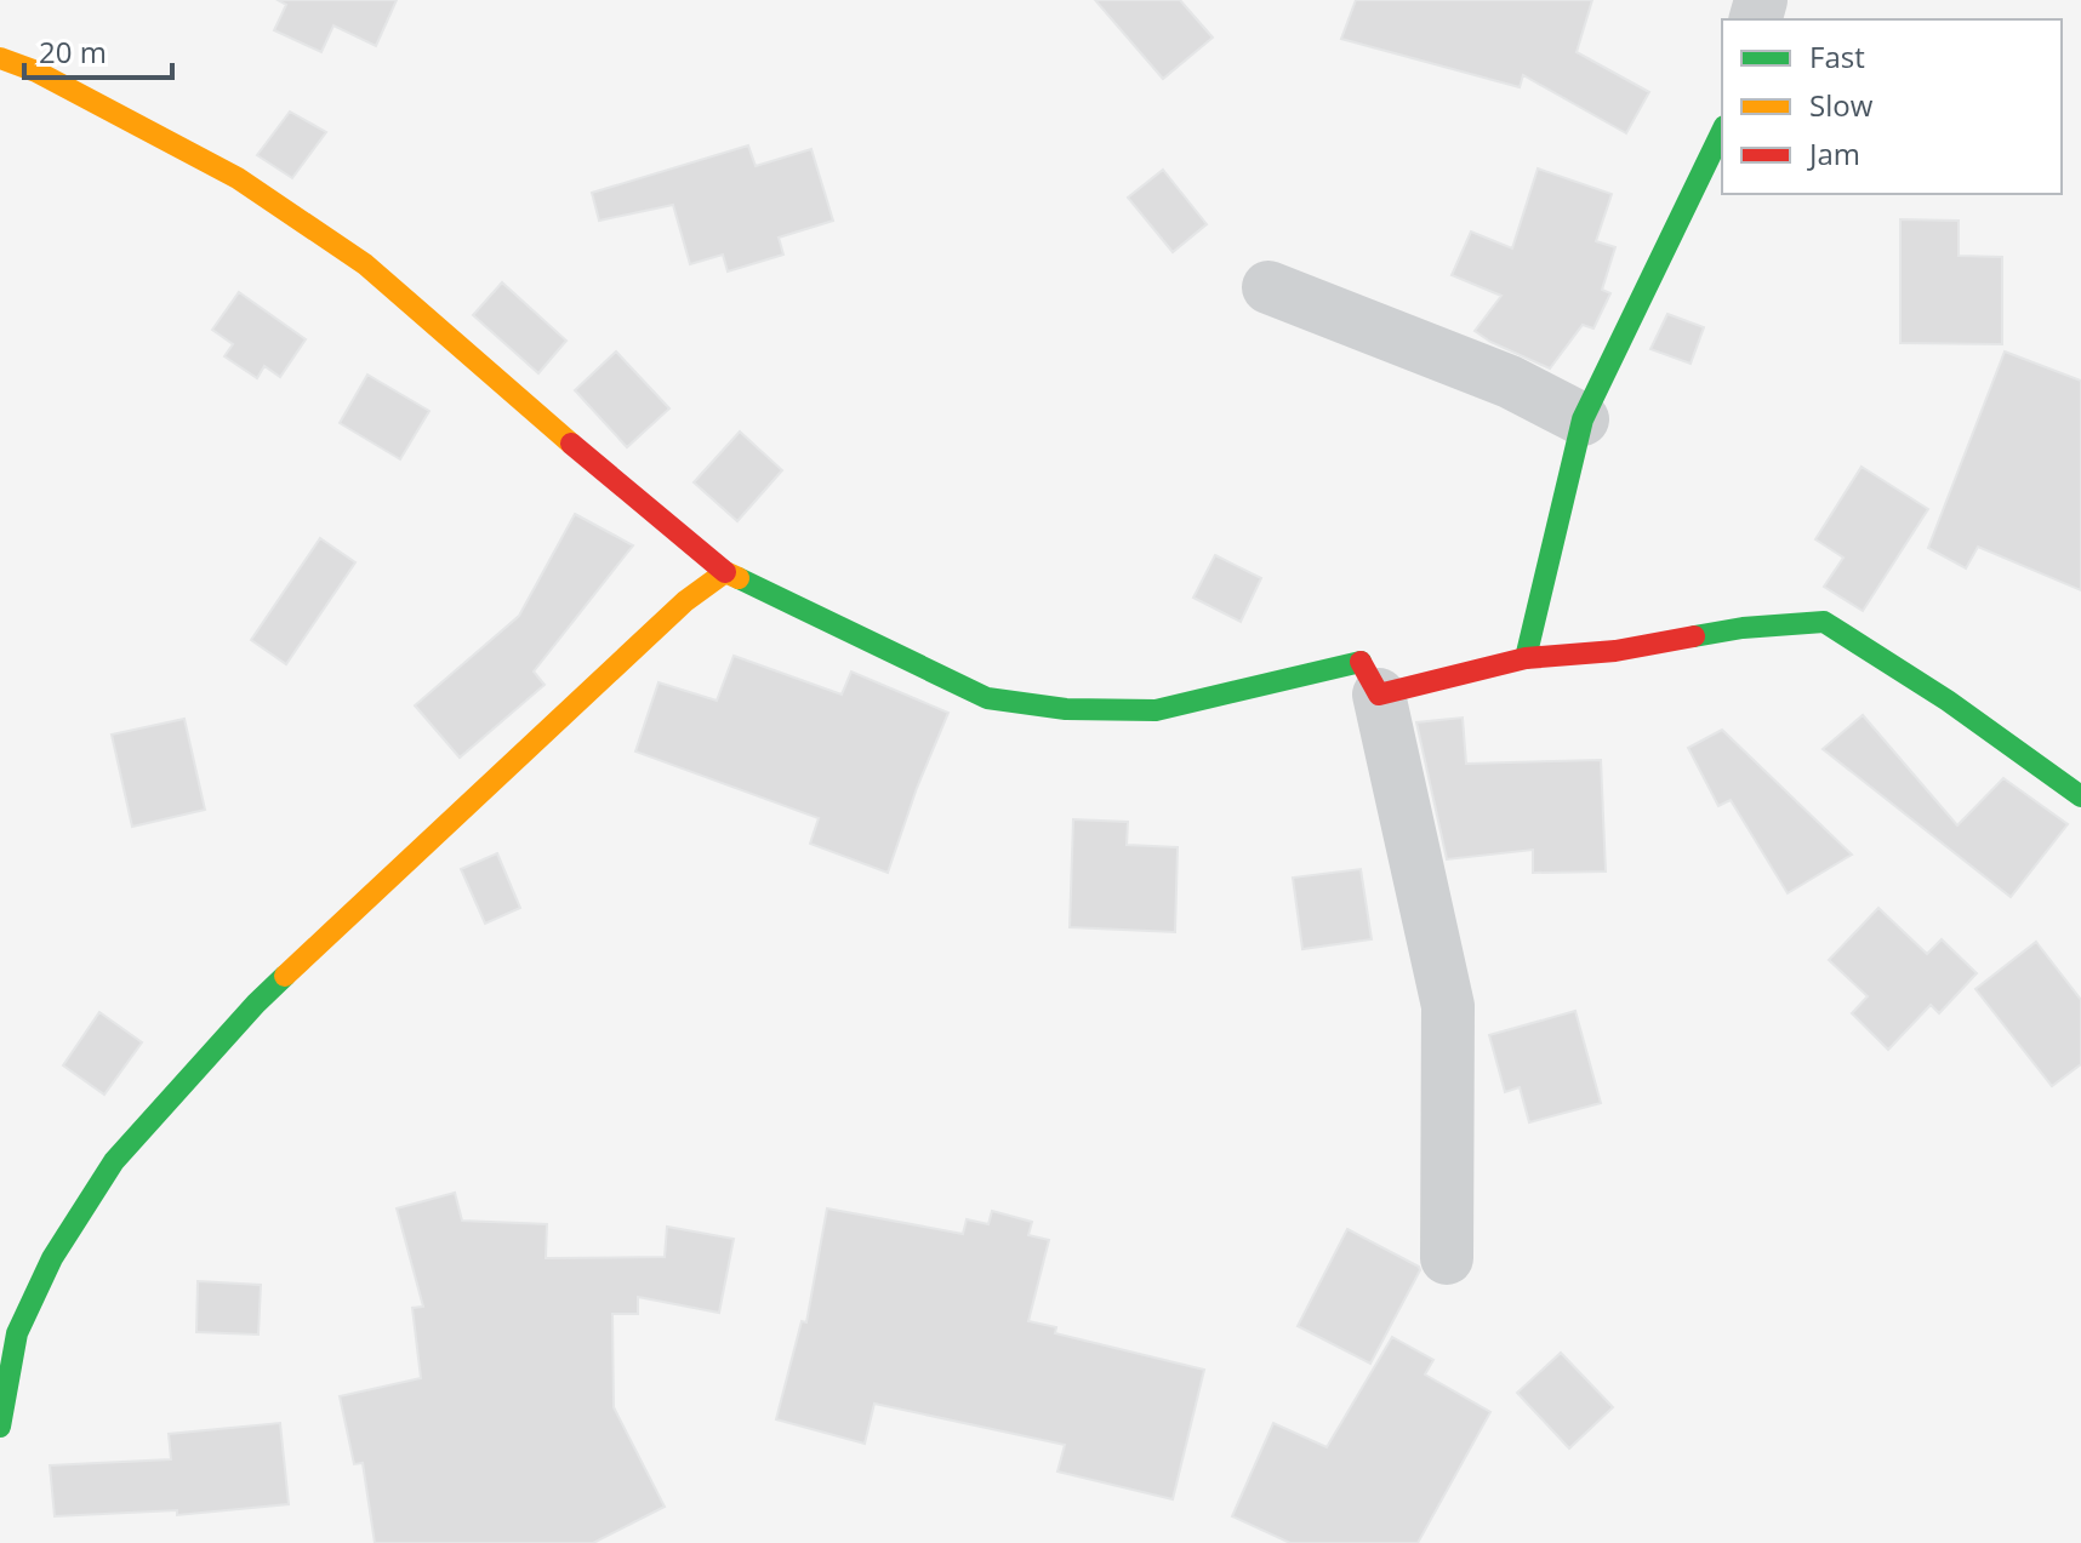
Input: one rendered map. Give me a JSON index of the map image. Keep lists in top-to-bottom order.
{
  "legend": ["Fast", "Slow", "Jam"],
  "scale_bar": "20 m"
}
